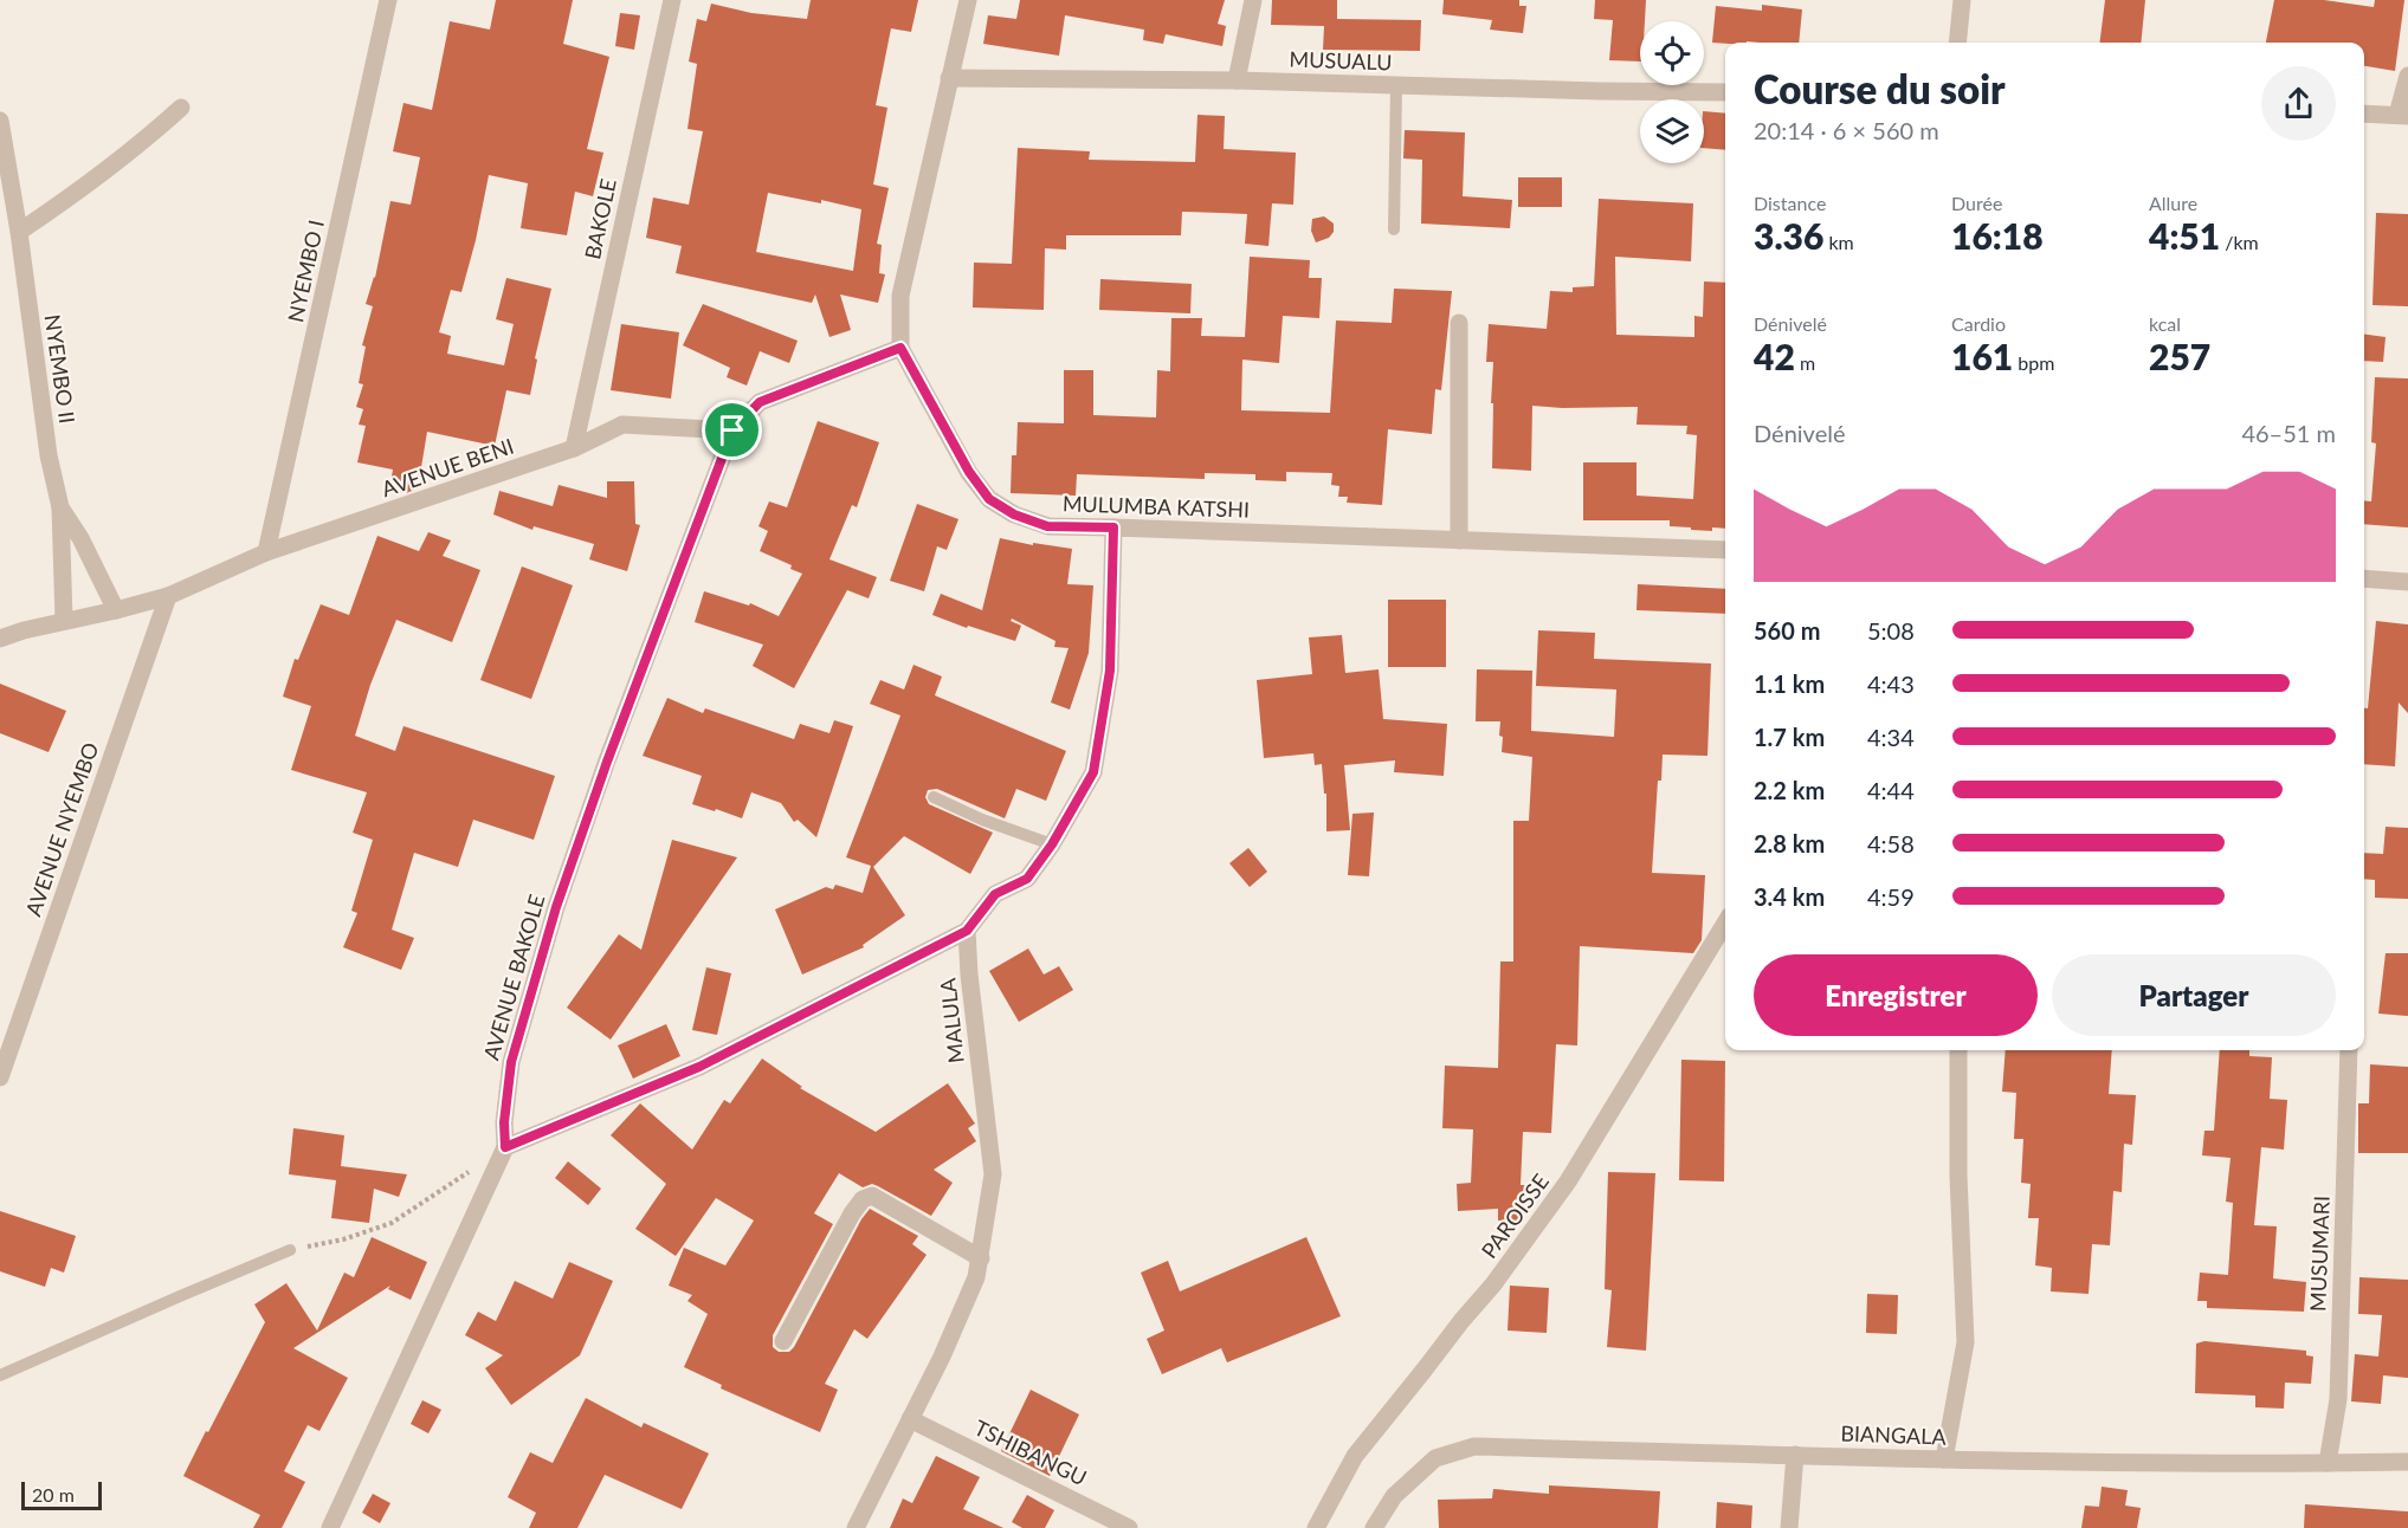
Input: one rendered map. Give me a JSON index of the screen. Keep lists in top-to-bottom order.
{
  "streets": {
    "street": [
      "MUSUALU",
      "BAKOLE",
      "NYEMBO I",
      "NYEMBO II",
      "AVENUE BENI",
      "MULUMBA KATSHI",
      "AVENUE NYEMBO",
      "AVENUE BAKOLE",
      "MALULA",
      "PAROISSE",
      "MUSUMARI",
      "BIANGALA",
      "TSHIBANGU"
    ]
  },
  "crossings": [
    ["MUSUALU", "MULUMBA KATSHI"],
    ["BAKOLE", "AVENUE BENI"],
    ["NYEMBO I", "AVENUE BENI"],
    ["NYEMBO II", "AVENUE BENI"],
    ["AVENUE BENI", "AVENUE NYEMBO"],
    ["AVENUE BENI", "AVENUE BAKOLE"],
    ["MALULA", "TSHIBANGU"],
    ["MUSUMARI", "BIANGALA"]
  ],
  "scale_bar": "20 m",
  "page": {
    "heading": ["Course du soir", "20:14 · 6 × 560 m"],
    "stats": [
      ["Distance", "3.36 km"],
      ["Durée", "16:18"],
      ["Allure", "4:51 /km"],
      ["Dénivelé", "42 m"],
      ["Cardio", "161 bpm"],
      ["kcal", "257"]
    ],
    "chart": ["Dénivelé", "46–51 m"],
    "list": [
      {
        "name": "560 m",
        "note": "5:08"
      },
      {
        "name": "1.1 km",
        "note": "4:43"
      },
      {
        "name": "1.7 km",
        "note": "4:34"
      },
      {
        "name": "2.2 km",
        "note": "4:44"
      },
      {
        "name": "2.8 km",
        "note": "4:58"
      },
      {
        "name": "3.4 km",
        "note": "4:59"
      }
    ],
    "buttons": ["Enregistrer", "Partager"],
    "scale": "20 m"
  }
}
